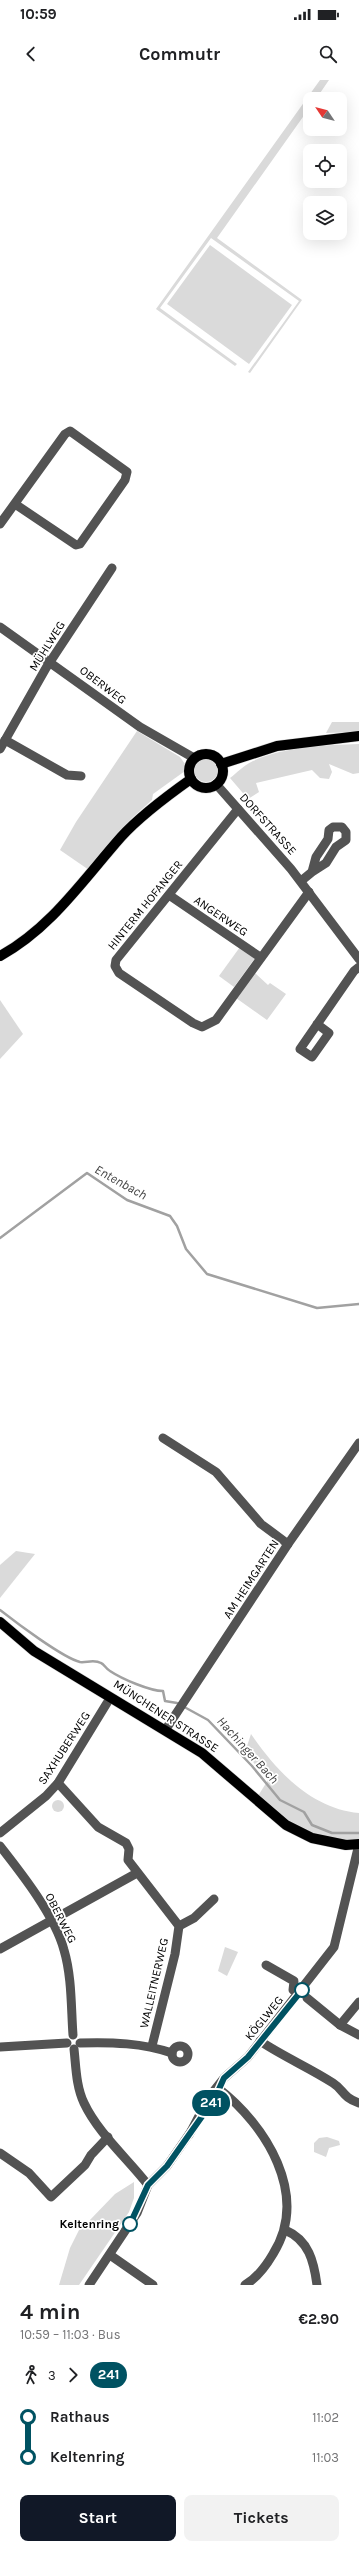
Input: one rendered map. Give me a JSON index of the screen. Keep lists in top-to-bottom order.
{
  "streets": {
    "main road": ["MÜNCHENER STRASSE"],
    "street": [
      "MÜHLWEG",
      "OBERWEG",
      "DORFSTRASSE",
      "HINTERM HOFANGER",
      "ANGERWEG",
      "AM HEIMGARTEN",
      "SAXHUBERWEG",
      "WALLEITNERWEG",
      "KÖGLWEG"
    ]
  },
  "crossings": [
    ["MÜHLWEG", "OBERWEG"],
    ["OBERWEG", "DORFSTRASSE"],
    ["OBERWEG", "KÖGLWEG"],
    ["DORFSTRASSE", "HINTERM HOFANGER"],
    ["HINTERM HOFANGER", "ANGERWEG"],
    ["AM HEIMGARTEN", "MÜNCHENER STRASSE"],
    ["MÜNCHENER STRASSE", "KÖGLWEG"],
    ["SAXHUBERWEG", "WALLEITNERWEG"]
  ],
  "water": ["Entenbach", "Hachinger Bach"],
  "places": ["Keltenring"],
  "lines": ["bus line 241"],
  "north": "top left",
  "page": {
    "status": "10:59",
    "header": "Commutr",
    "on_map": "241",
    "heading": ["4 min", "10:59 – 11:03 · Bus", "€2.90"],
    "legs": ["3", "241"],
    "list": [
      {
        "name": "Rathaus",
        "value": "11:02"
      },
      {
        "name": "Keltenring",
        "value": "11:03"
      }
    ],
    "buttons": ["Start", "Tickets"]
  }
}
